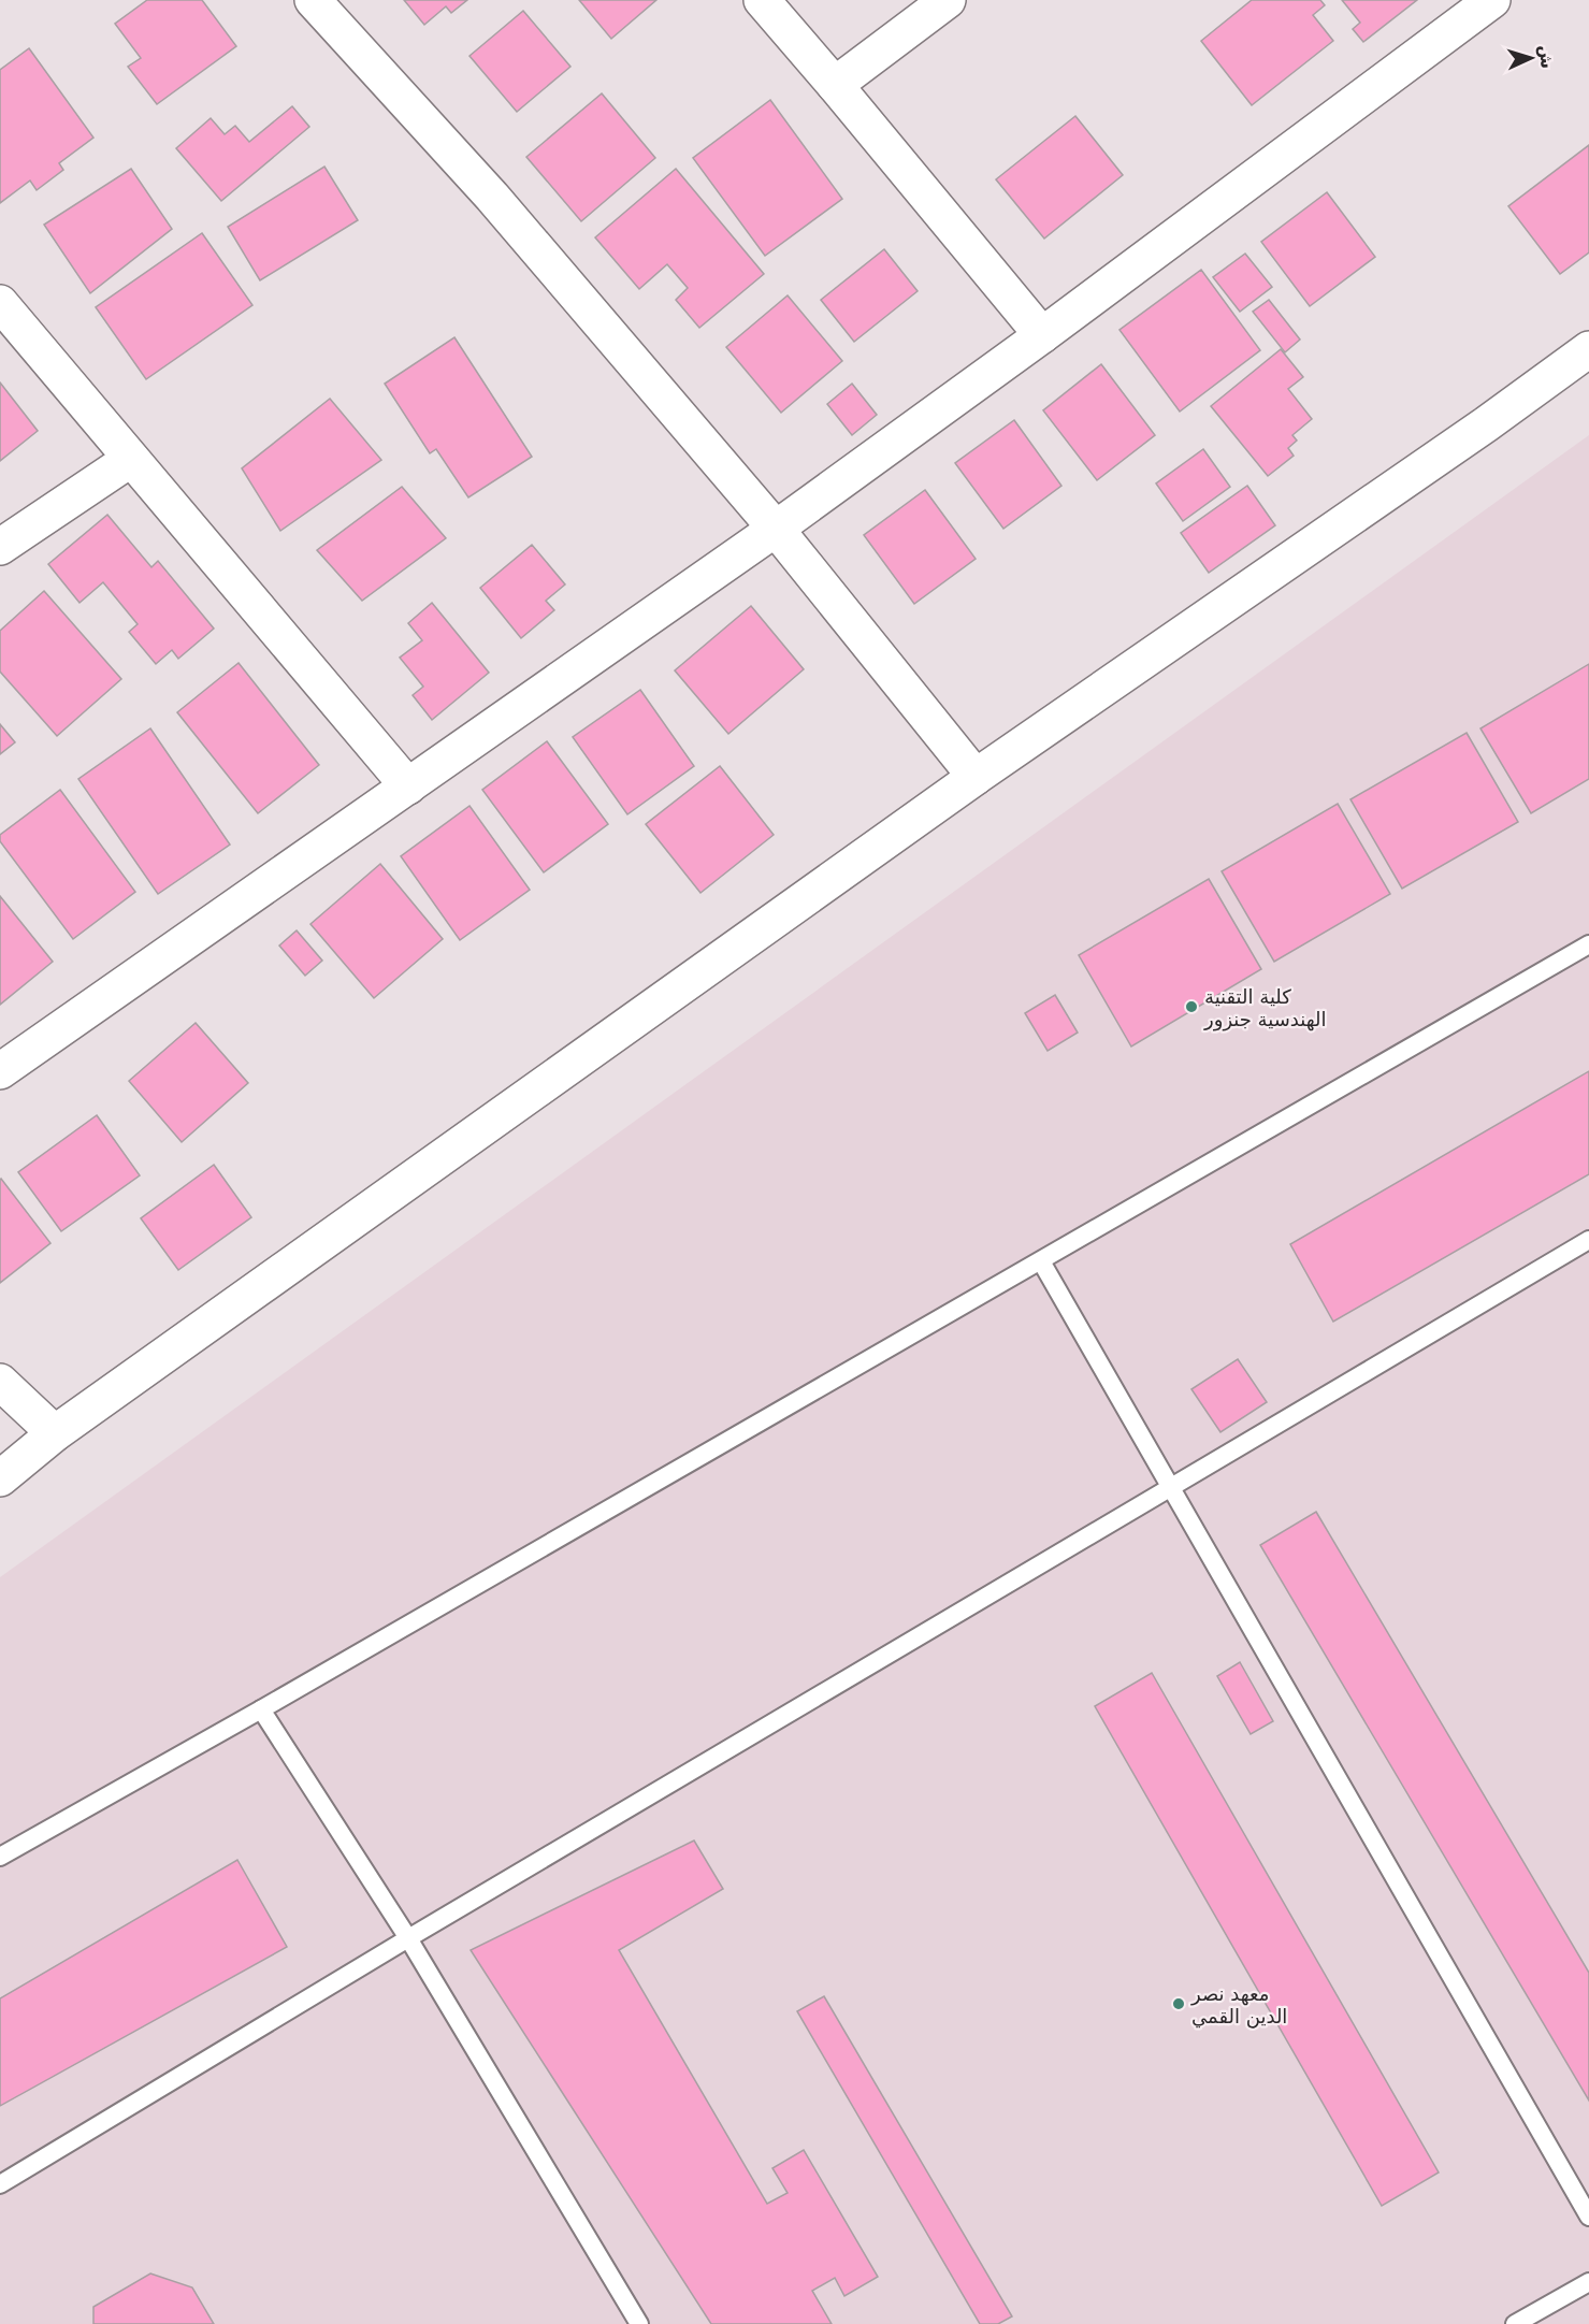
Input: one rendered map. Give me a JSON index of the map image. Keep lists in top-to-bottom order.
{
  "places": ["كلية التقنية الهندسية جنزور", "معهد نصر الدين القمي"],
  "north": "right"
}
